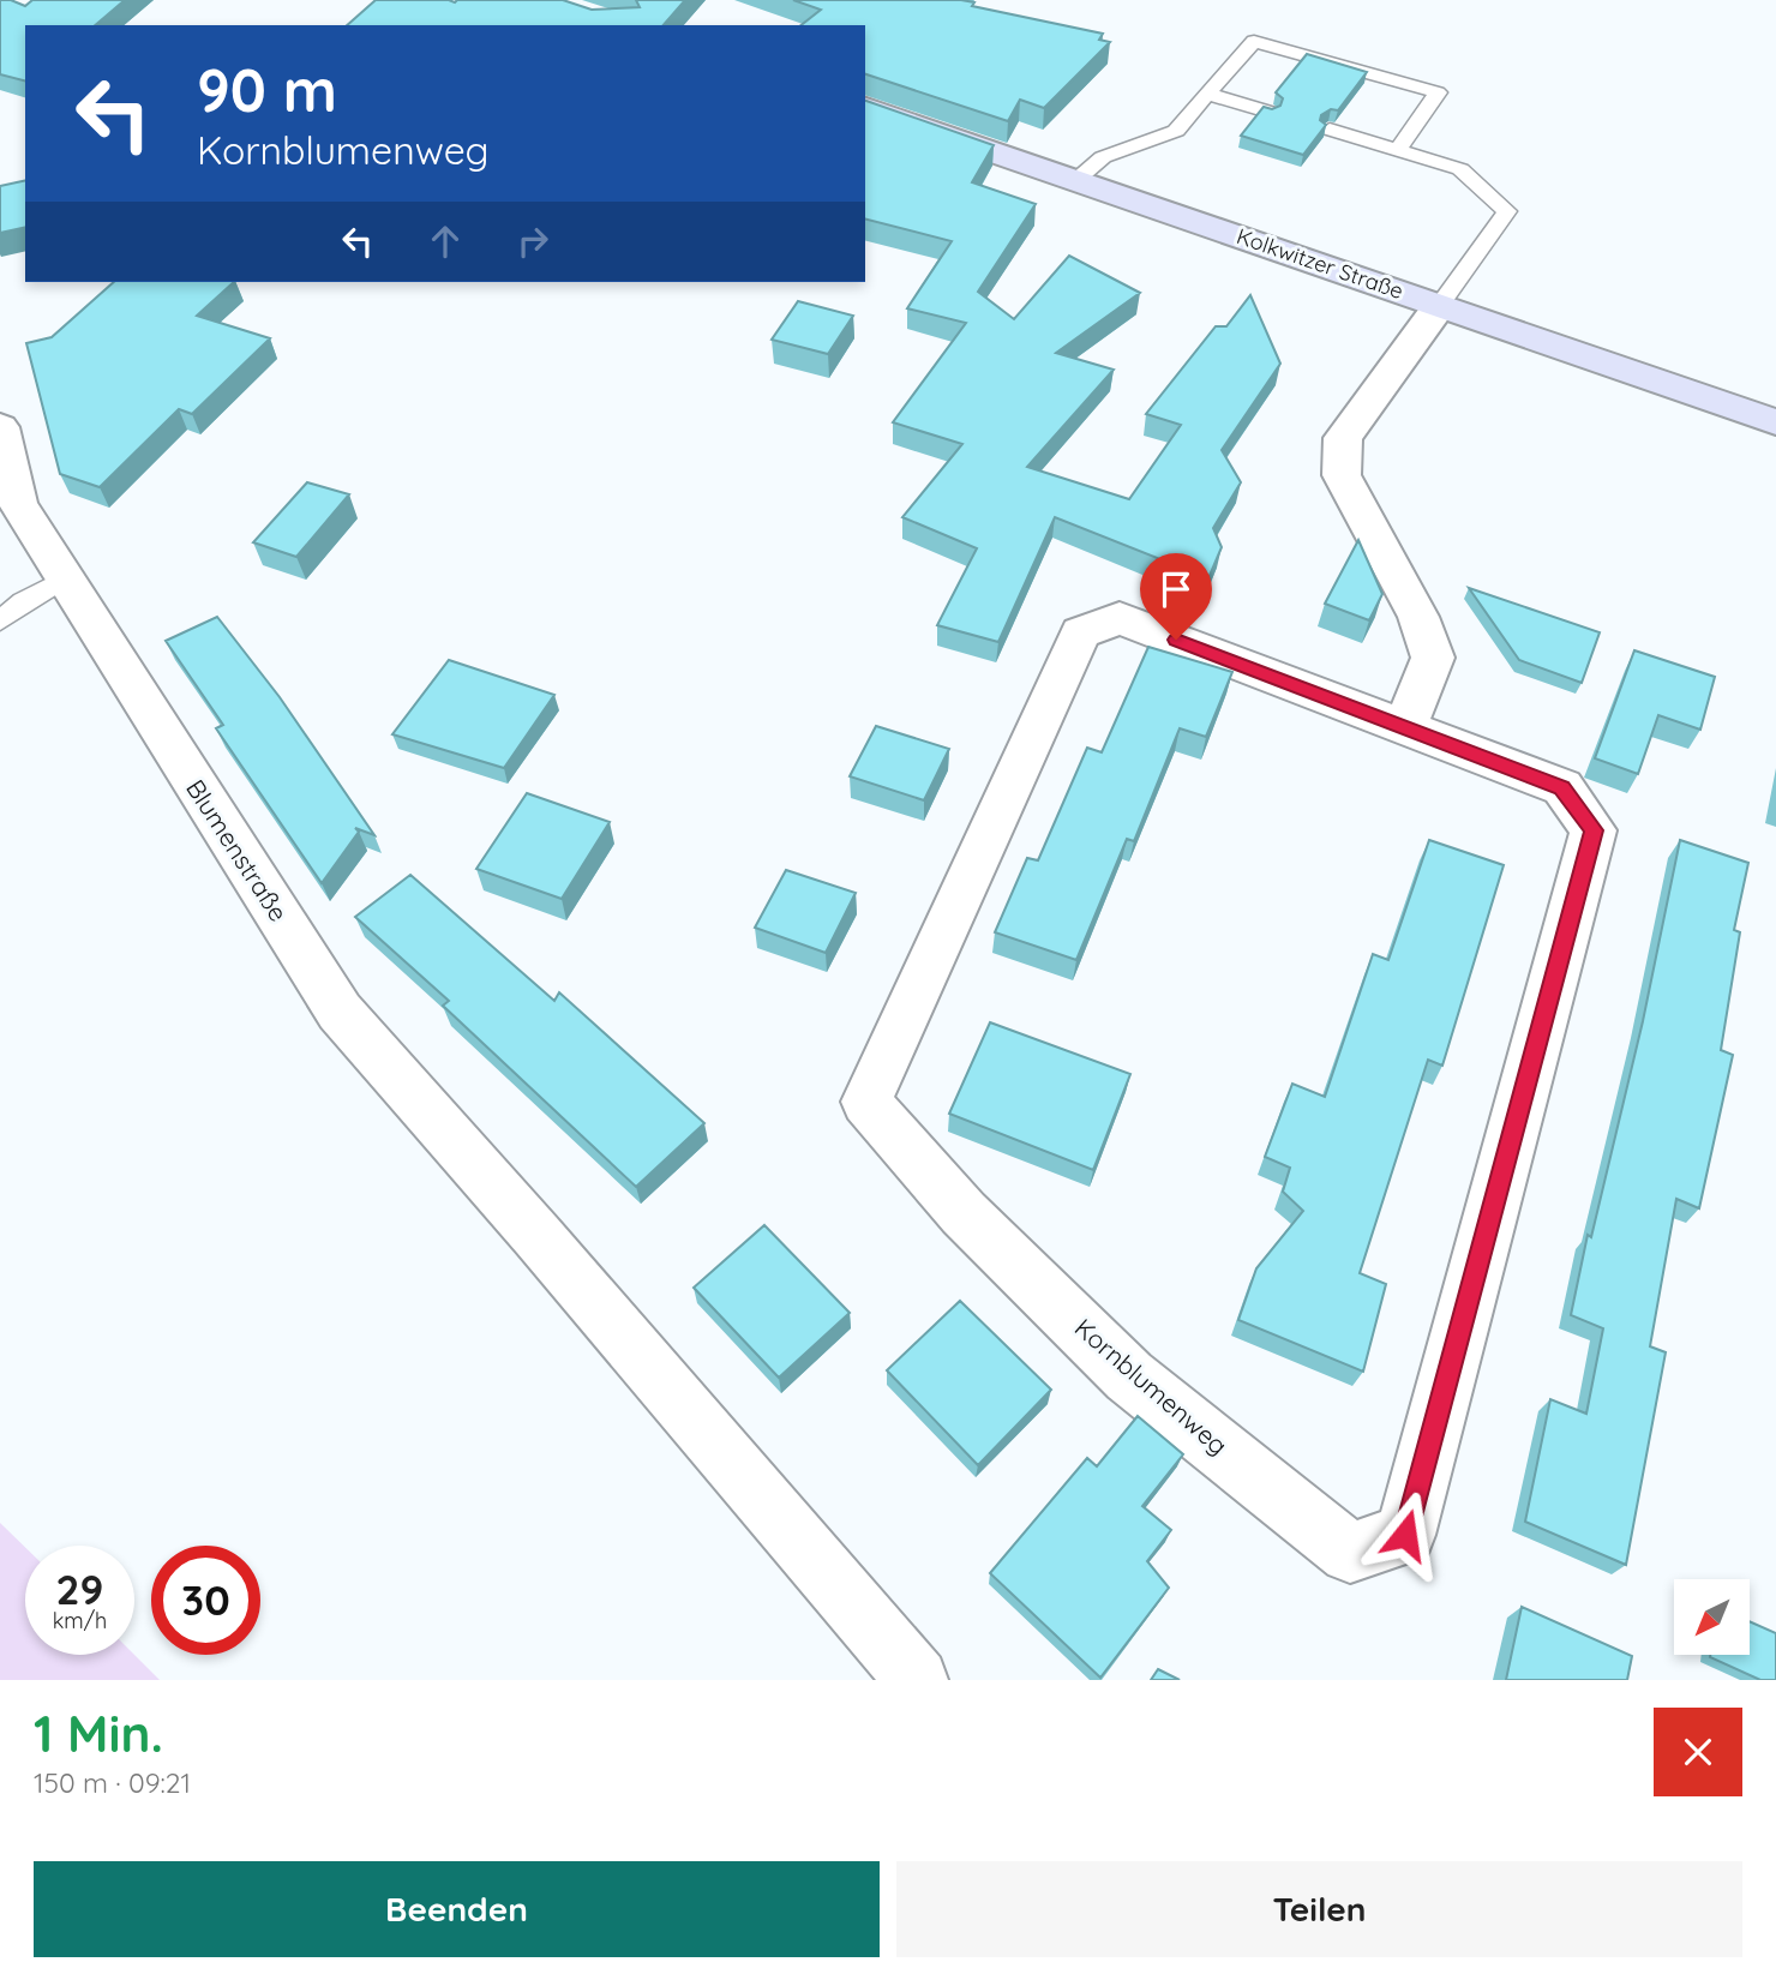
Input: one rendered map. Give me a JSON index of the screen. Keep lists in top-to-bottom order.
{
  "streets": {
    "main road": ["Kolkwitzer Straße"],
    "street": ["Blumenstraße", "Kornblumenweg"]
  },
  "north": "bottom left",
  "page": {
    "turn": ["90 m", "Kornblumenweg"],
    "speed": "29 km/h",
    "limit": "30",
    "heading": ["1 Min.", "150 m · 09:21"],
    "buttons": ["Beenden", "Teilen"]
  }
}
